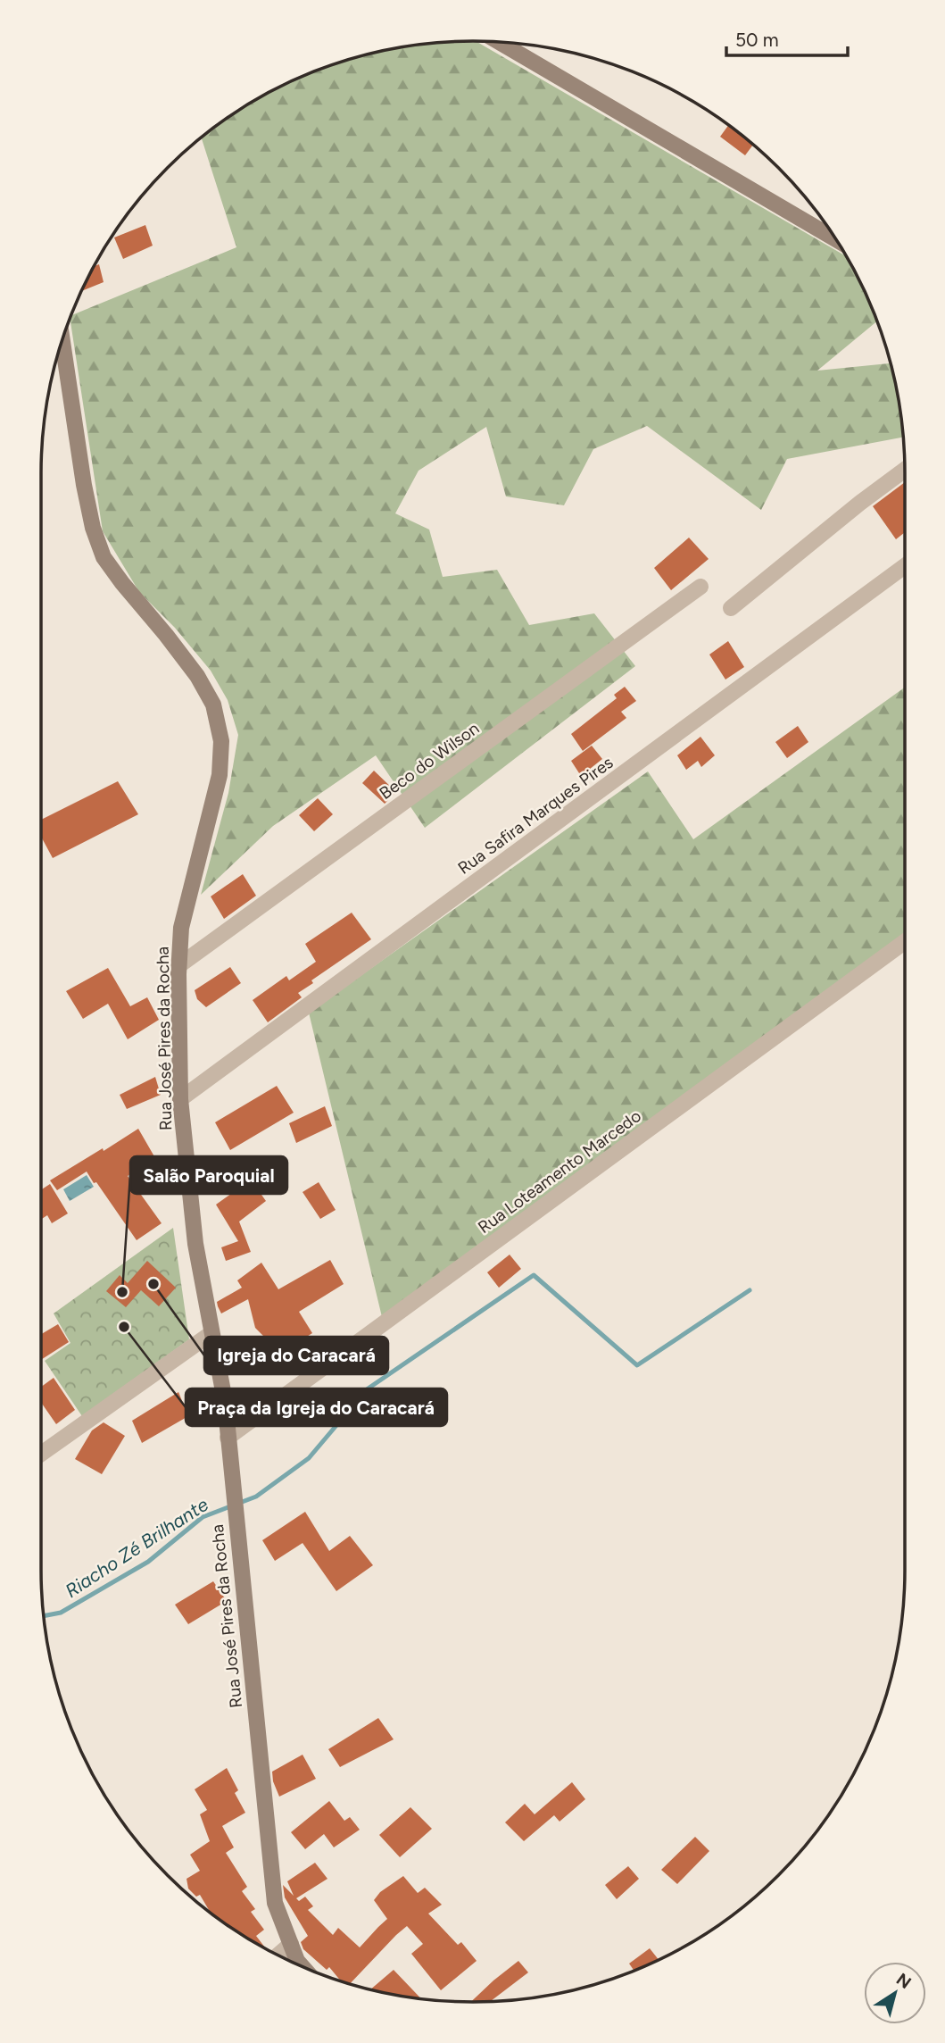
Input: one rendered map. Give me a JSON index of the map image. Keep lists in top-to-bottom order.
{
  "streets": {
    "street": [
      "Beco do Wilson",
      "Rua Safira Marques Pires",
      "Rua José Pires da Rocha",
      "Rua Loteamento Marcedo"
    ]
  },
  "crossings": [
    ["Beco do Wilson", "Rua José Pires da Rocha"],
    ["Rua Safira Marques Pires", "Rua José Pires da Rocha"],
    ["Rua José Pires da Rocha", "Rua Loteamento Marcedo"]
  ],
  "water": ["Riacho Zé Brilhante"],
  "places": ["Igreja do Caracará", "Salão Paroquial", "Praça da Igreja do Caracará"],
  "scale_bar": "50 m",
  "north": "top right"
}
